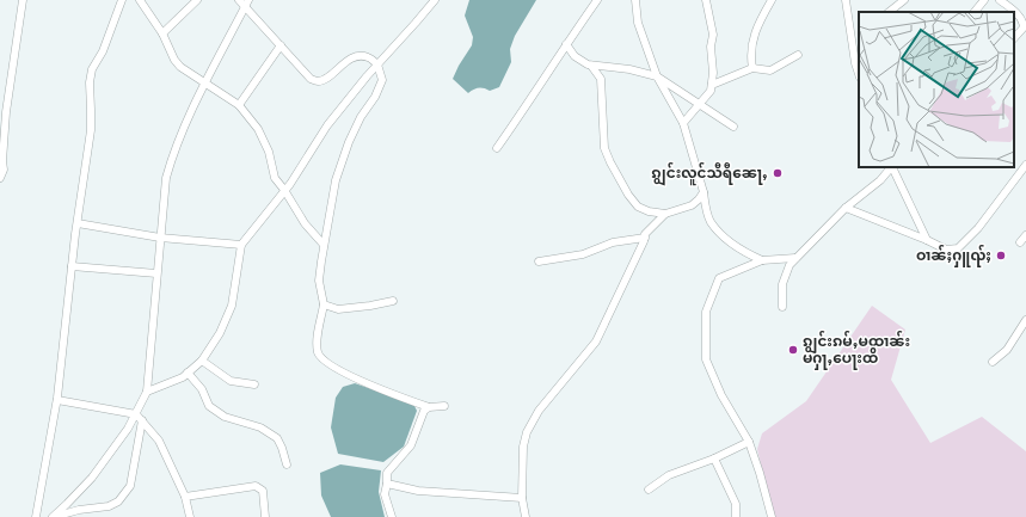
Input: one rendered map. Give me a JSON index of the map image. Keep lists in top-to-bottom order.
{
  "places": ["ၵျွင်းလူင်သီရီၼေႃႇ", "ဝၢၼ်ႈႁူၺ်ႈ", "ၵျွင်းၵမ်ႇမထၢၼ်း မႁႃႇပေႃးထိ"]
}
